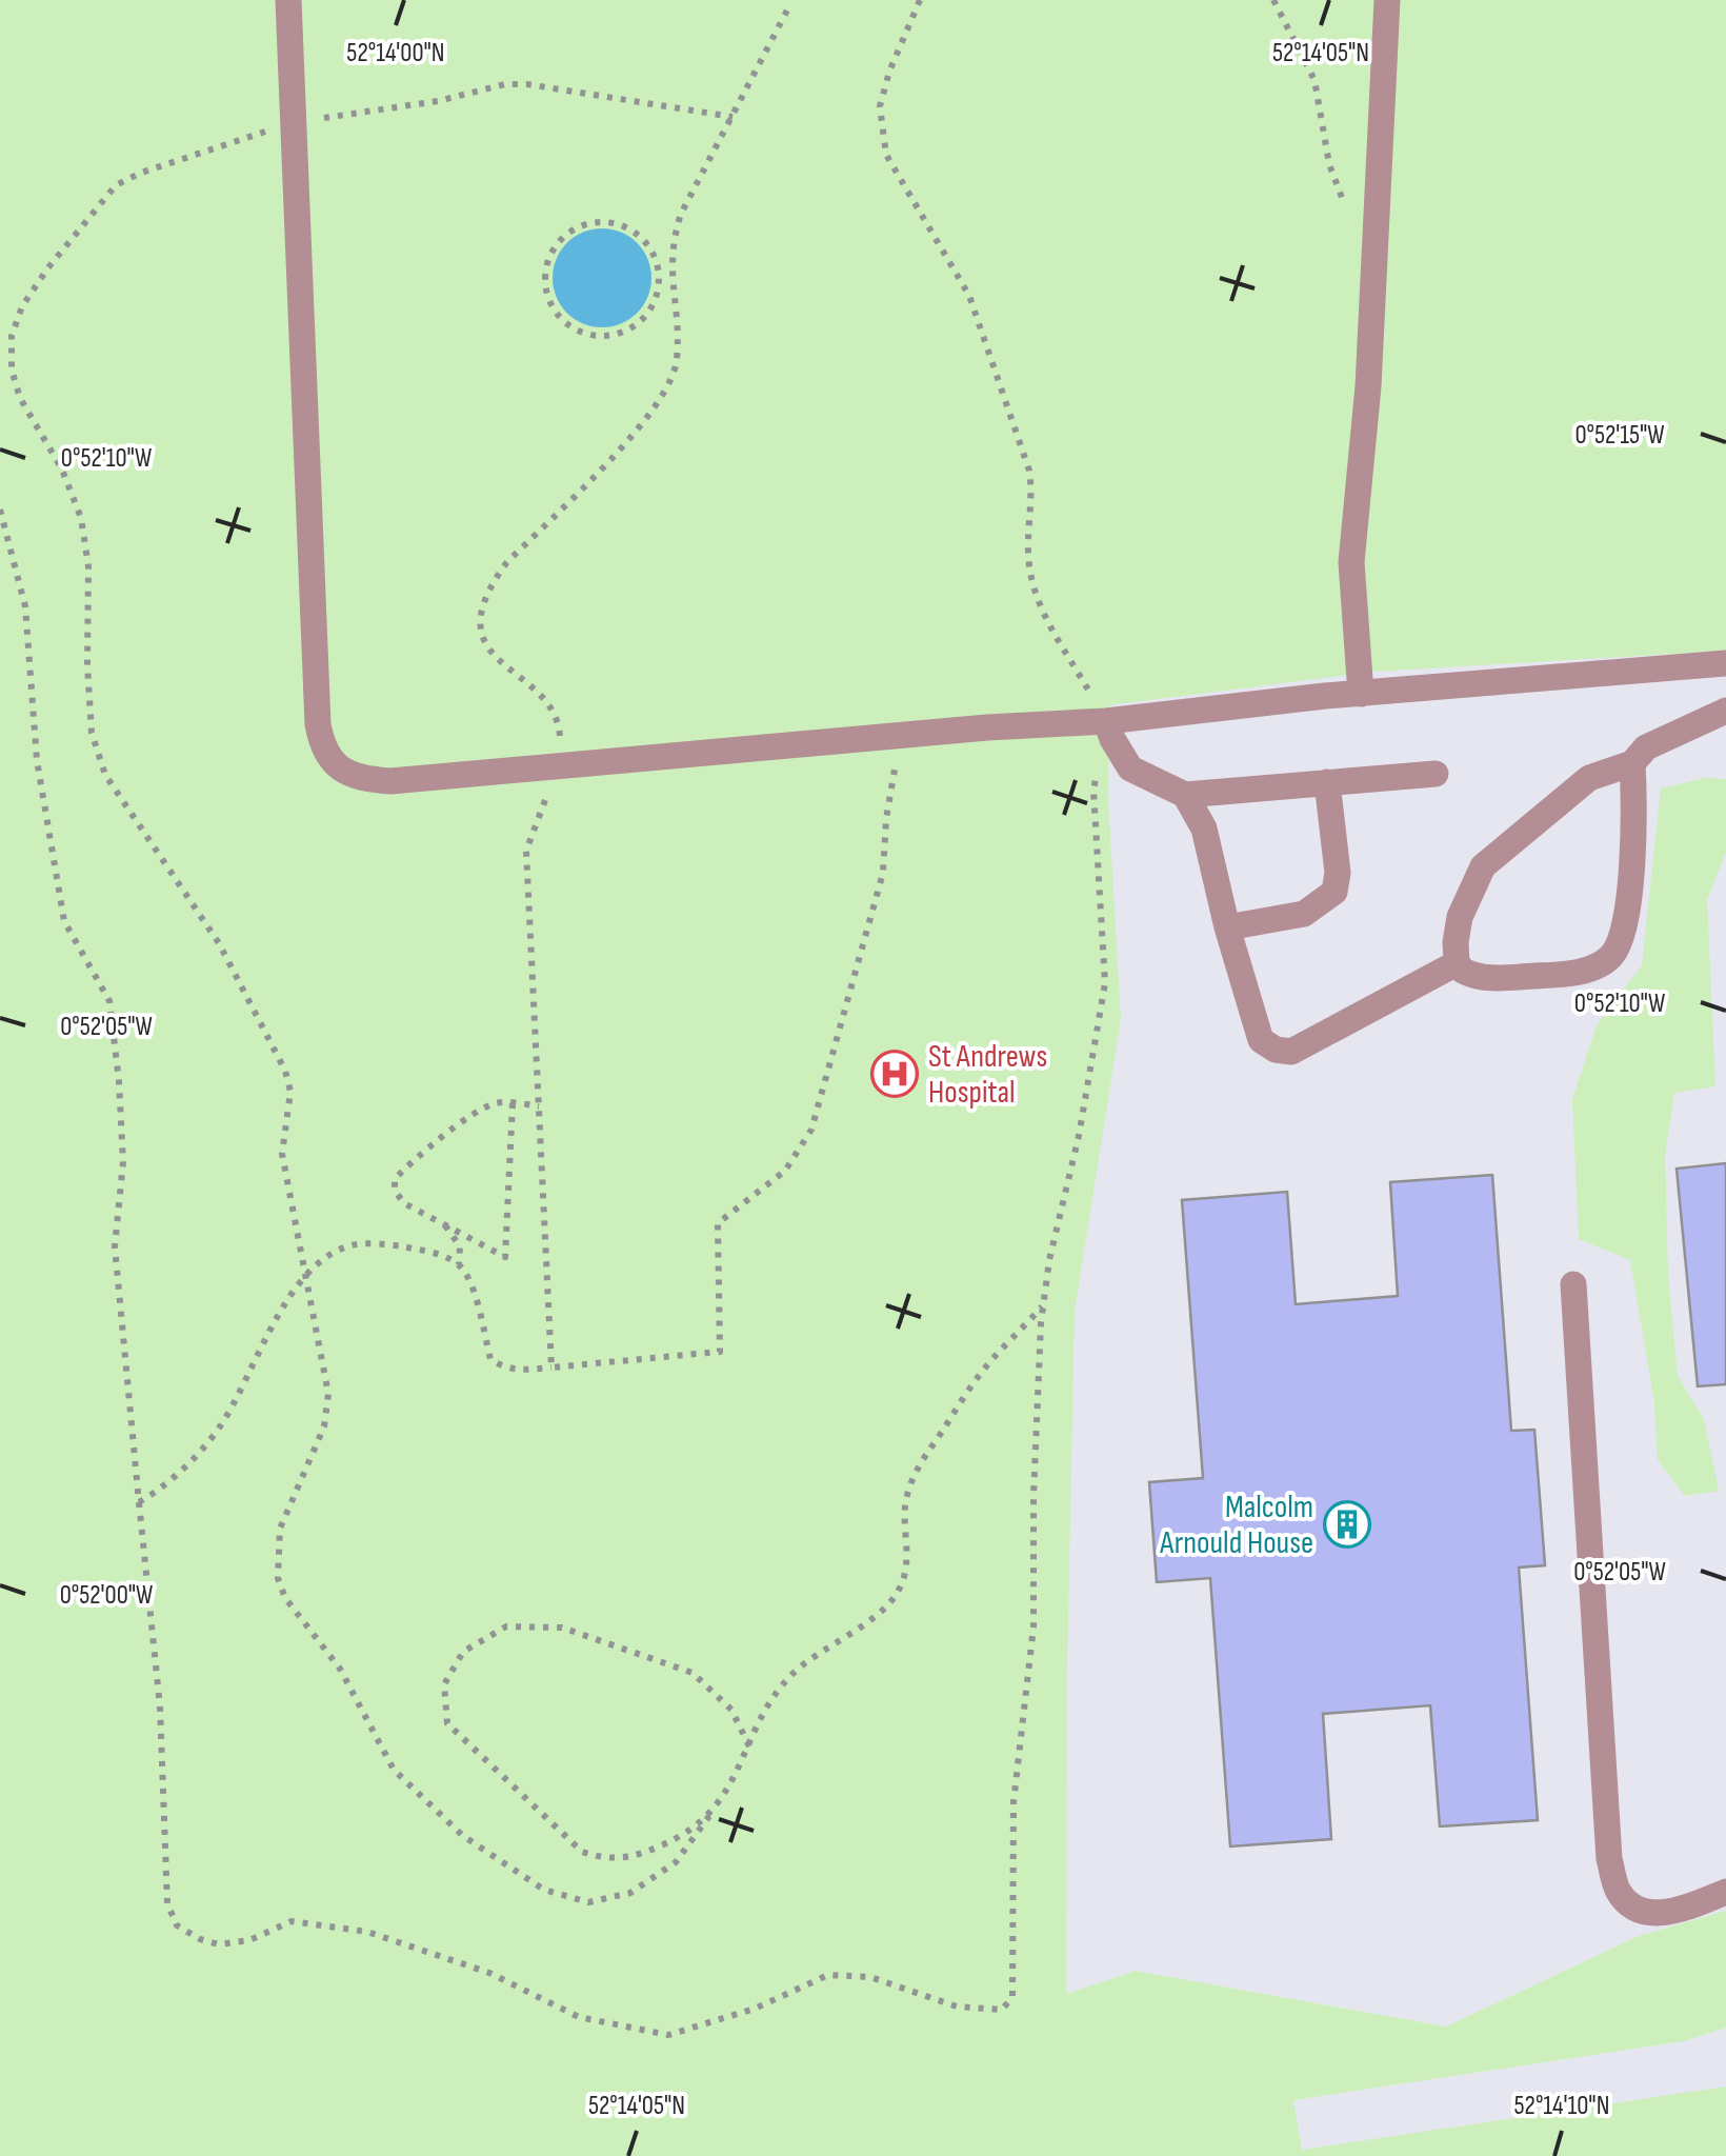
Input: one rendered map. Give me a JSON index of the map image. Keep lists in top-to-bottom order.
{
  "places": {
    "hospital": ["St Andrews Hospital"],
    "building": ["Malcolm Arnould House"]
  },
  "coordinates": [
    "52°14'00\"N",
    "52°14'05\"N",
    "0°52'15\"W",
    "0°52'10\"W",
    "0°52'05\"W",
    "0°52'00\"W",
    "52°14'10\"N"
  ]
}
